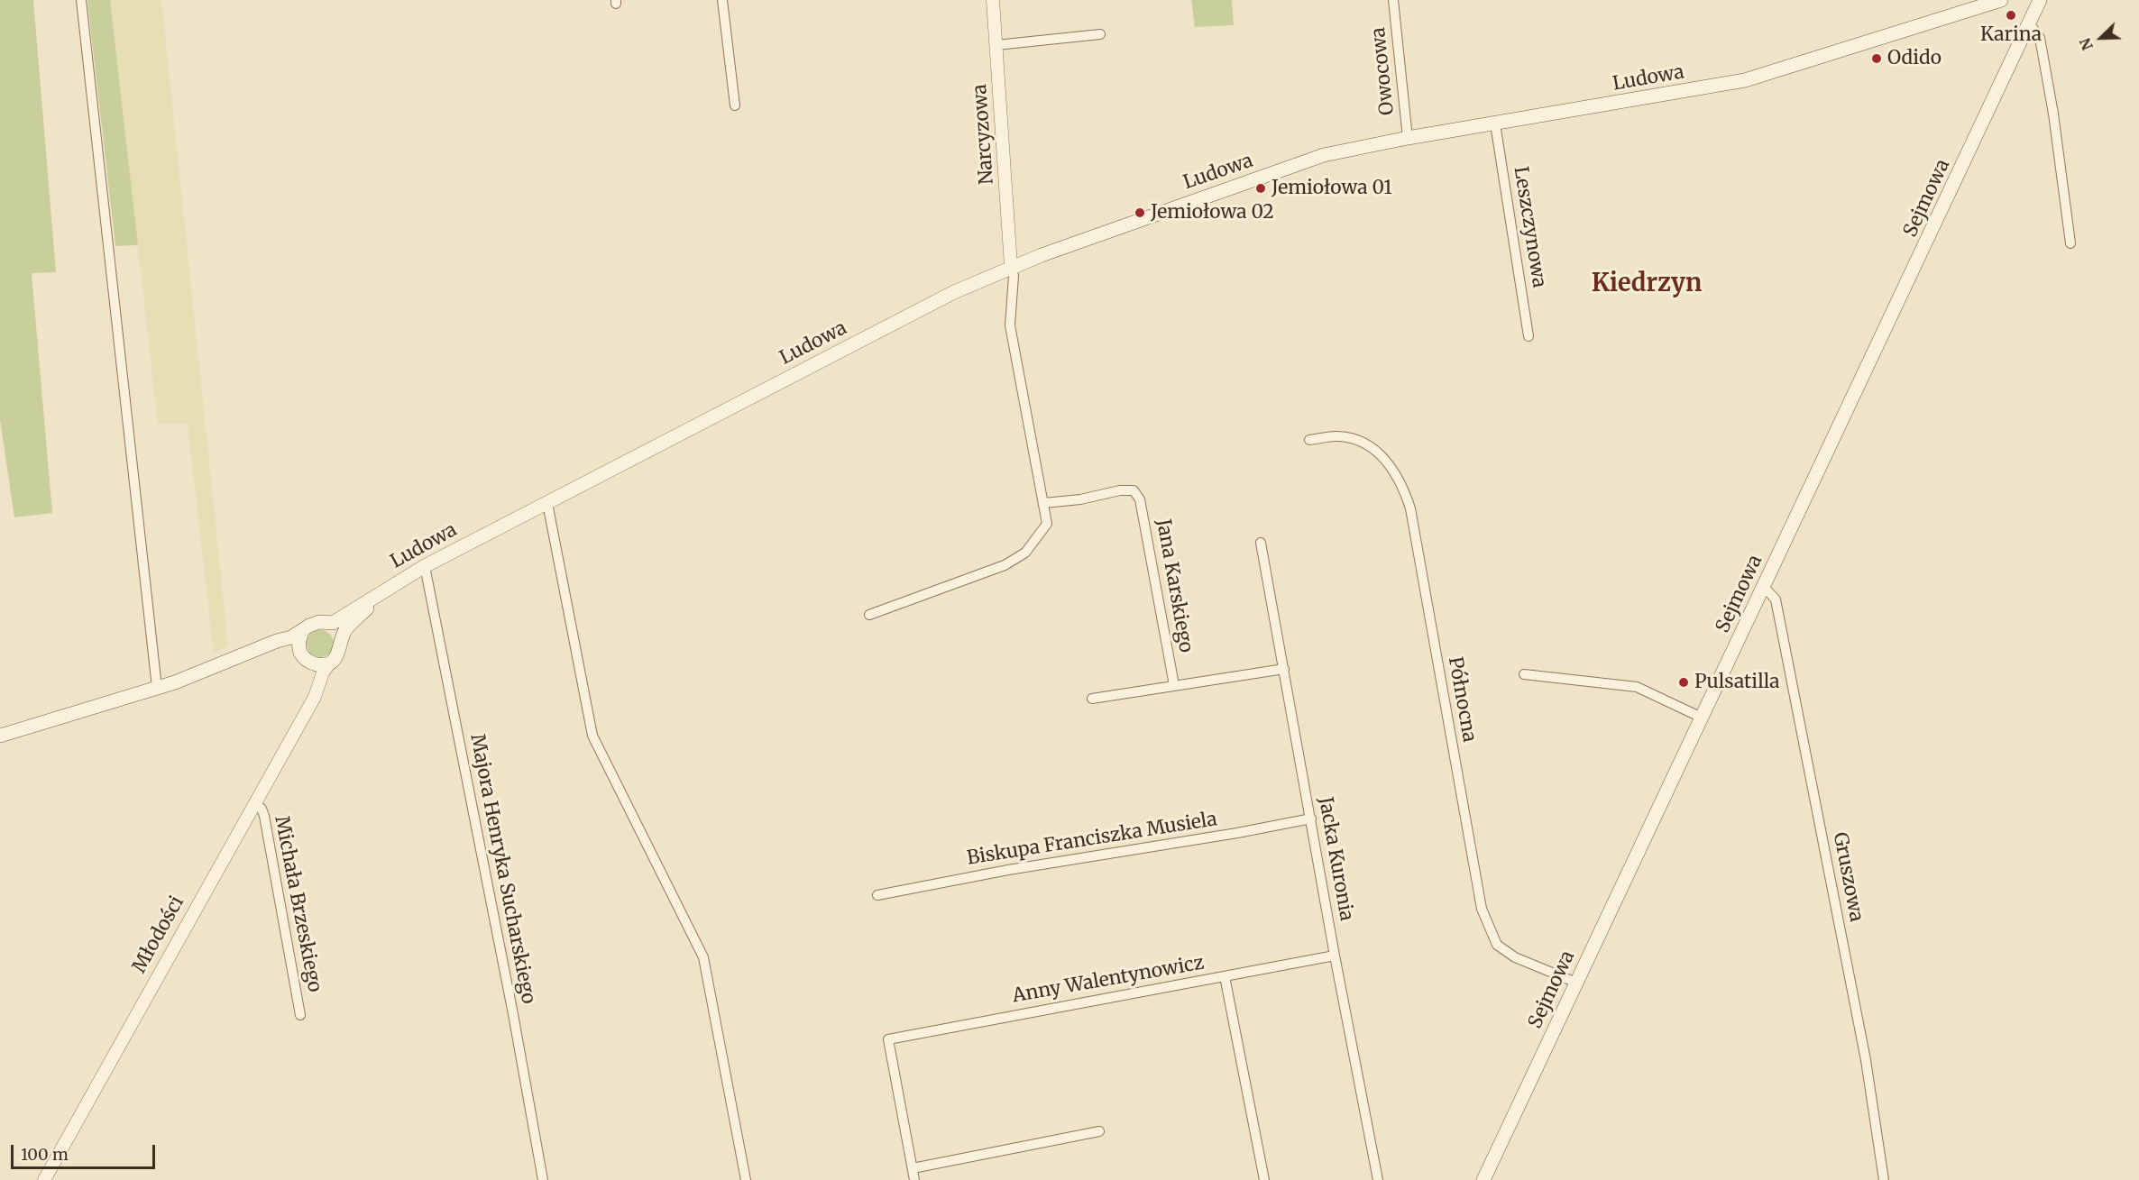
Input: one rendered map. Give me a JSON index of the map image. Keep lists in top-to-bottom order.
{
  "streets": {
    "main road": ["Ludowa", "Sejmowa"],
    "street": [
      "Owocowa",
      "Narcyzowa",
      "Leszczynowa",
      "Jana Karskiego",
      "Północna",
      "Biskupa Franciszka Musiela",
      "Jacka Kuronia",
      "Majora Henryka Sucharskiego",
      "Gruszowa",
      "Michała Brzeskiego",
      "Młodości",
      "Anny Walentynowicz"
    ]
  },
  "crossings": [
    ["Owocowa", "Ludowa"],
    ["Ludowa", "Narcyzowa"],
    ["Ludowa", "Leszczynowa"],
    ["Ludowa", "Majora Henryka Sucharskiego"],
    ["Ludowa", "Młodości"],
    ["Sejmowa", "Północna"],
    ["Sejmowa", "Gruszowa"],
    ["Biskupa Franciszka Musiela", "Jacka Kuronia"],
    ["Jacka Kuronia", "Anny Walentynowicz"],
    ["Michała Brzeskiego", "Młodości"]
  ],
  "districts": ["Kiedrzyn"],
  "places": [
    "Karina",
    "Odido",
    "Jemiołowa 01",
    "Jemiołowa 02",
    "Pulsatilla"
  ],
  "scale_bar": "100 m",
  "north": "bottom left"
}
